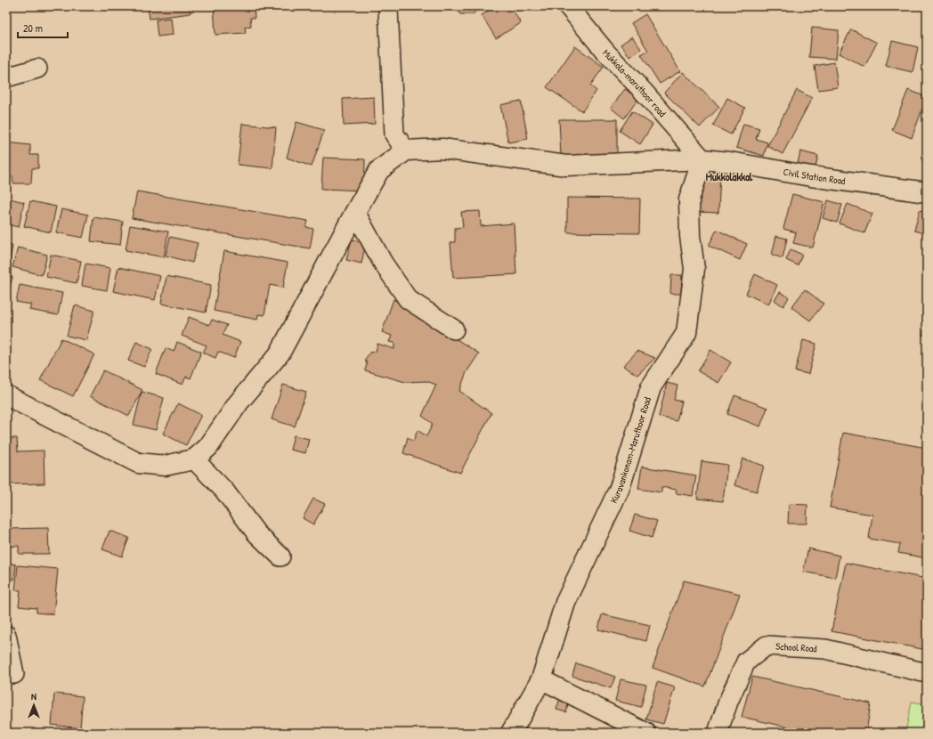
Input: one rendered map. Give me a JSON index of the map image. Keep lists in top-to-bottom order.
{
  "streets": {
    "main road": ["Civil Station Road", "Kuravankonam-Maruthoor Road"],
    "street": ["Mukkola-maruthoor road", "School Road"]
  },
  "crossings": [
    ["Mukkola-maruthoor road", "Civil Station Road"],
    ["Mukkola-maruthoor road", "Kuravankonam-Maruthoor Road"],
    ["Civil Station Road", "Kuravankonam-Maruthoor Road"]
  ],
  "districts": ["Mukkolakkal"],
  "scale_bar": "20 m",
  "north": "top"
}
